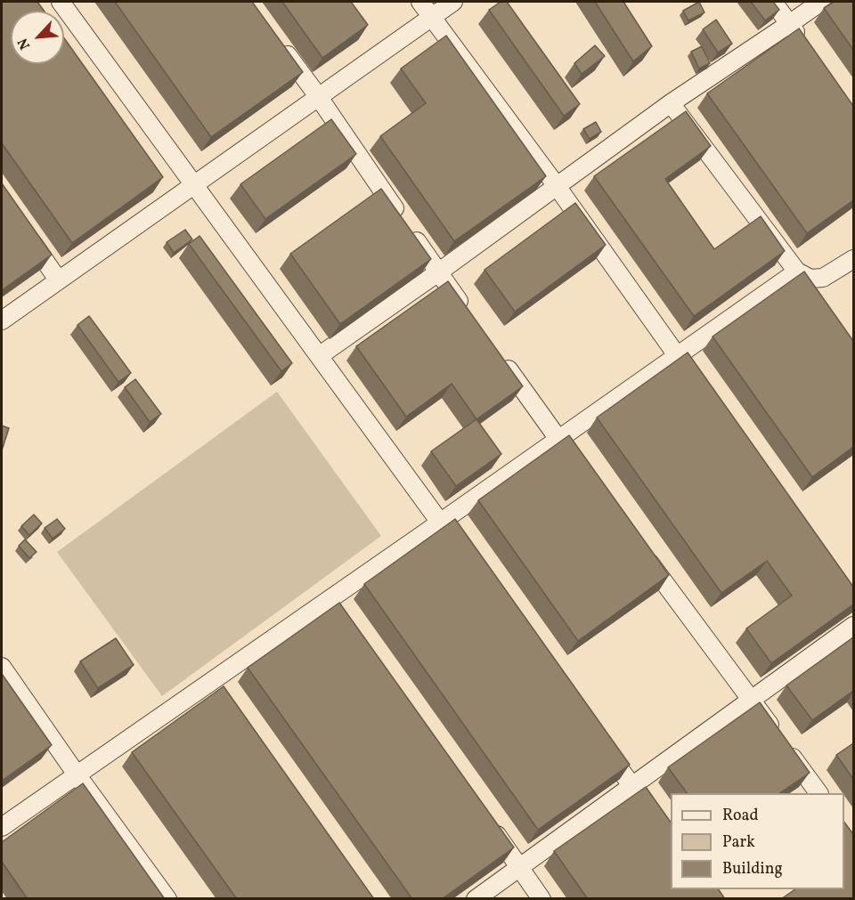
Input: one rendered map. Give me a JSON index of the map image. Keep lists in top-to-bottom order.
{
  "legend": ["Road", "Park", "Building"],
  "north": "bottom left"
}
